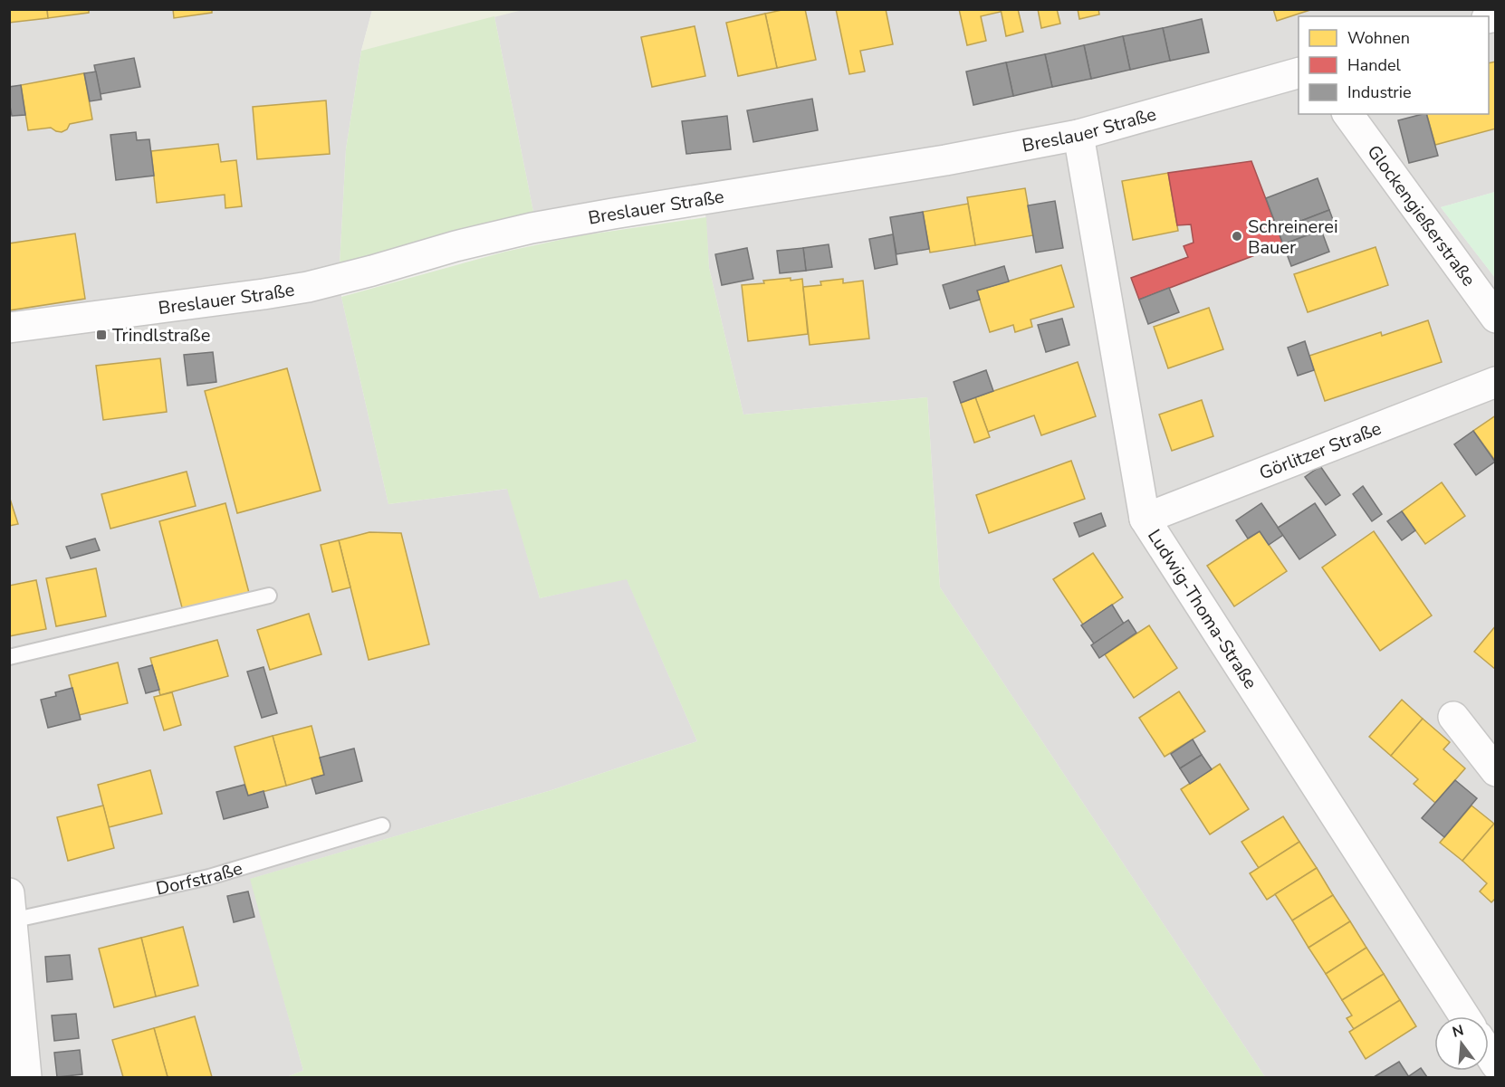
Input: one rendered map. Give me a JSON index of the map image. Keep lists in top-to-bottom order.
{
  "streets": {
    "street": [
      "Breslauer Straße",
      "Glockengießerstraße",
      "Görlitzer Straße",
      "Ludwig-Thoma-Straße",
      "Dorfstraße"
    ]
  },
  "crossings": [
    ["Breslauer Straße", "Ludwig-Thoma-Straße"],
    ["Görlitzer Straße", "Ludwig-Thoma-Straße"]
  ],
  "places": {
    "other": ["Schreinerei Bauer"],
    "transit": ["Trindlstraße"]
  },
  "legend": ["Wohnen", "Handel", "Industrie"],
  "north": "top"
}
